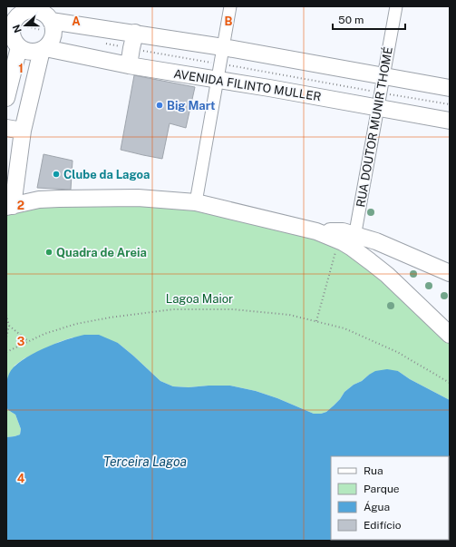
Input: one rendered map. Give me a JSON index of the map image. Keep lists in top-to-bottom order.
{
  "streets": {
    "main road": ["AVENIDA FILINTO MULLER"],
    "street": ["RUA DOUTOR MUNIR THOMÉ"]
  },
  "crossings": [
    ["AVENIDA FILINTO MULLER", "RUA DOUTOR MUNIR THOMÉ"]
  ],
  "water": ["Terceira Lagoa"],
  "parks": ["Lagoa Maior"],
  "places": ["Big Mart", "Clube da Lagoa", "Quadra de Areia"],
  "legend": [
    "Rua",
    "Parque",
    "Água",
    "Edifício"
  ],
  "scale_bar": "50 m",
  "north": "left",
  "grid": {
    "columns": ["A", "B"],
    "rows": [
      "1",
      "2",
      "3",
      "4"
    ]
  }
}
